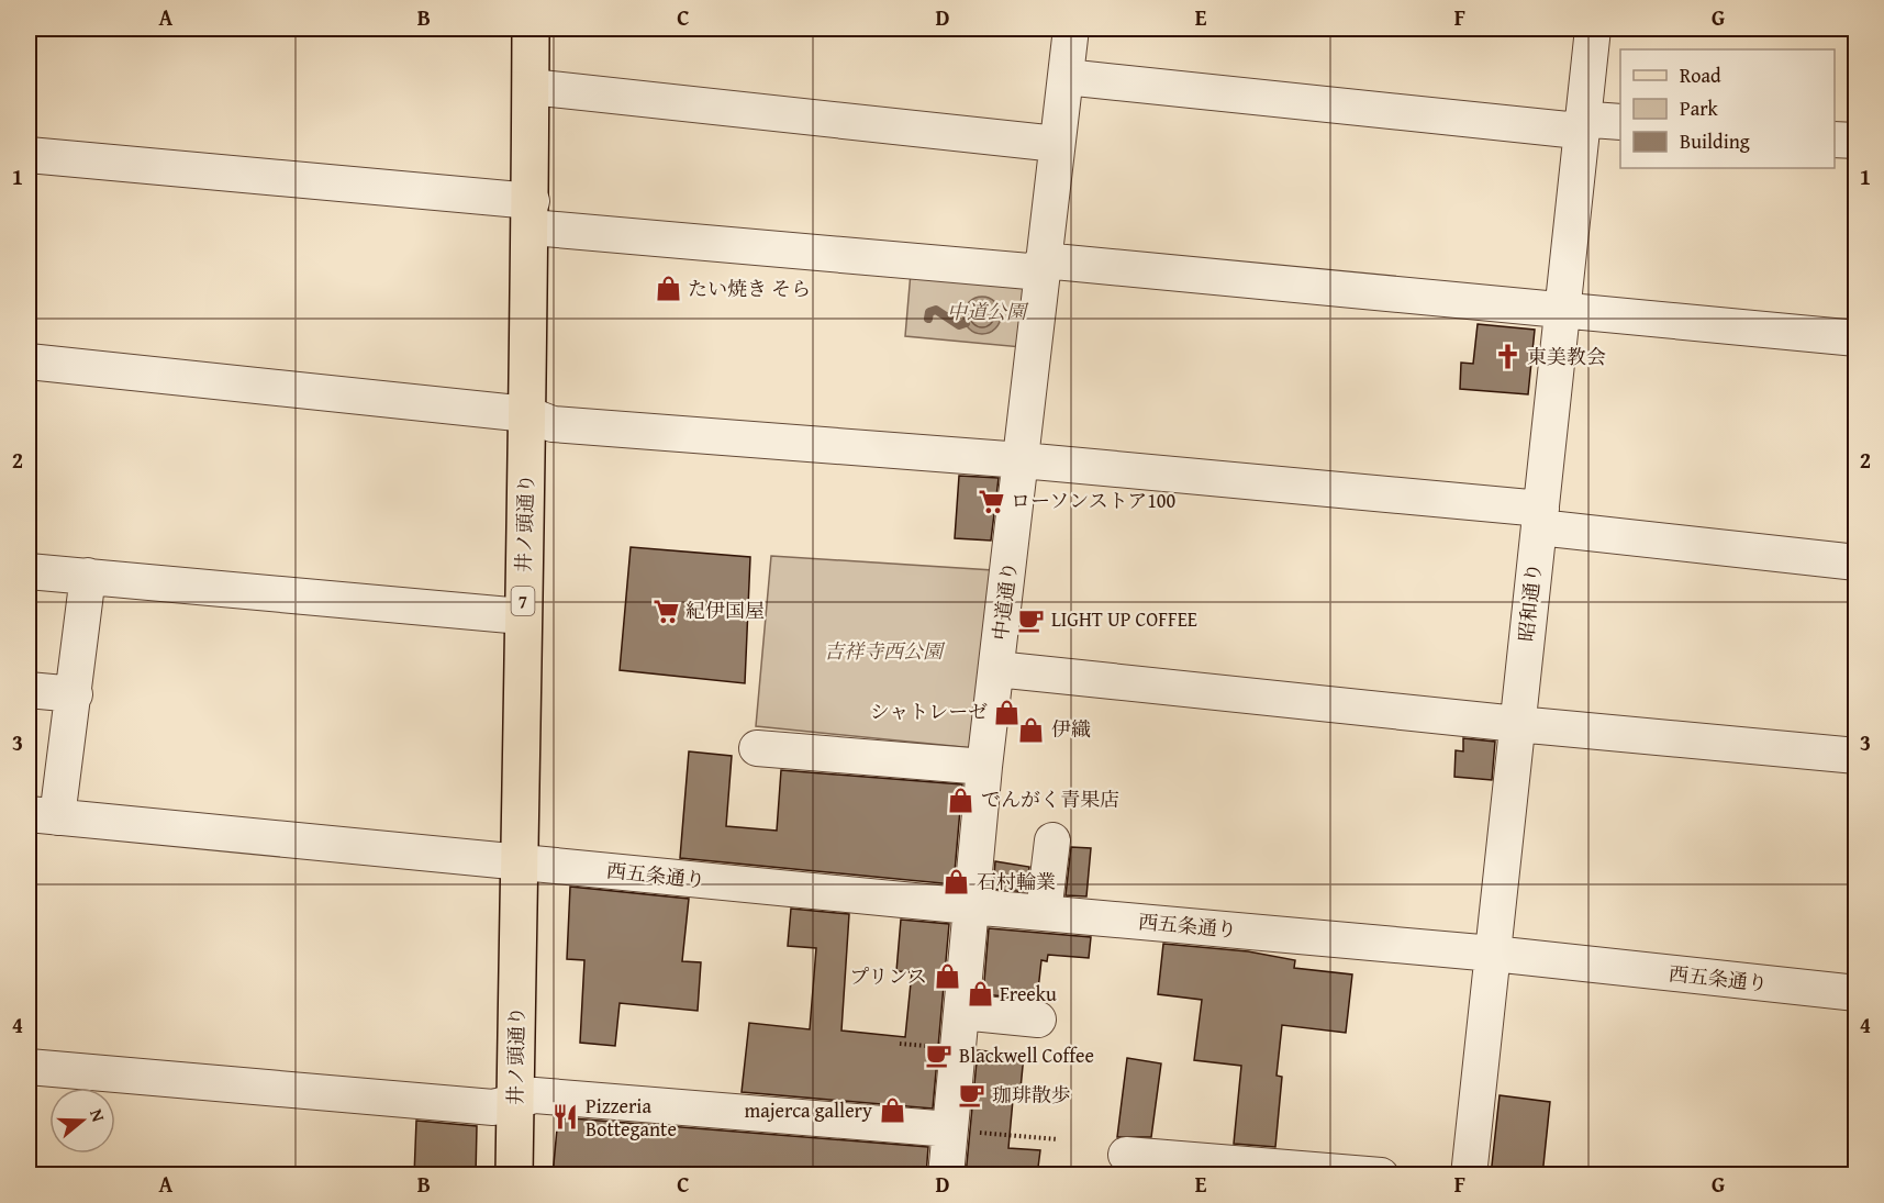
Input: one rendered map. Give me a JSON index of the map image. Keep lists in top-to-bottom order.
{
  "streets": {
    "main road": ["井ノ頭通り", "7"],
    "street": ["中道通り", "昭和通り", "西五条通り"]
  },
  "crossings": [
    ["井ノ頭通り", "西五条通り"],
    ["中道通り", "西五条通り"],
    ["昭和通り", "西五条通り"]
  ],
  "parks": ["中道公園", "吉祥寺西公園"],
  "places": {
    "shop": [
      "たい焼き そら",
      "シャトレーゼ",
      "伊織",
      "でんがく青果店",
      "石村輪業",
      "プリンス",
      "Freeku",
      "majerca gallery"
    ],
    "church": ["東美教会"],
    "supermarket": ["ローソンストア100", "紀伊国屋"],
    "cafe": ["LIGHT UP COFFEE", "Blackwell Coffee", "珈琲散歩"],
    "restaurant": ["Pizzeria Bottegante"]
  },
  "legend": ["Road", "Park", "Building"],
  "north": "right",
  "grid": {
    "columns": [
      "A",
      "B",
      "C",
      "D",
      "E",
      "F",
      "G"
    ],
    "rows": [
      "1",
      "2",
      "3",
      "4"
    ]
  }
}
